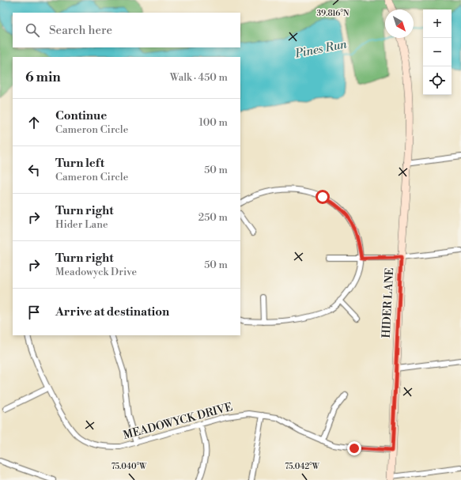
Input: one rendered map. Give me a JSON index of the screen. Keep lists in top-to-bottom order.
{
  "streets": {
    "street": ["HIDER LANE", "MEADOWYCK DRIVE"]
  },
  "crossings": [
    ["HIDER LANE", "MEADOWYCK DRIVE"]
  ],
  "water": ["Pines Run"],
  "north": "bottom right",
  "page": {
    "map_buttons": ["+", "−"],
    "search": "Search here",
    "heading": ["6 min", "Walk · 450 m"],
    "list": [
      ["Continue", "Cameron Circle", "100 m"],
      ["Turn left", "Cameron Circle", "50 m"],
      ["Turn right", "Hider Lane", "250 m"],
      ["Turn right", "Meadowyck Drive", "50 m"],
      "Arrive at destination"
    ]
  },
  "coordinates": ["39.816°N", "75.040°W", "75.042°W"]
}
